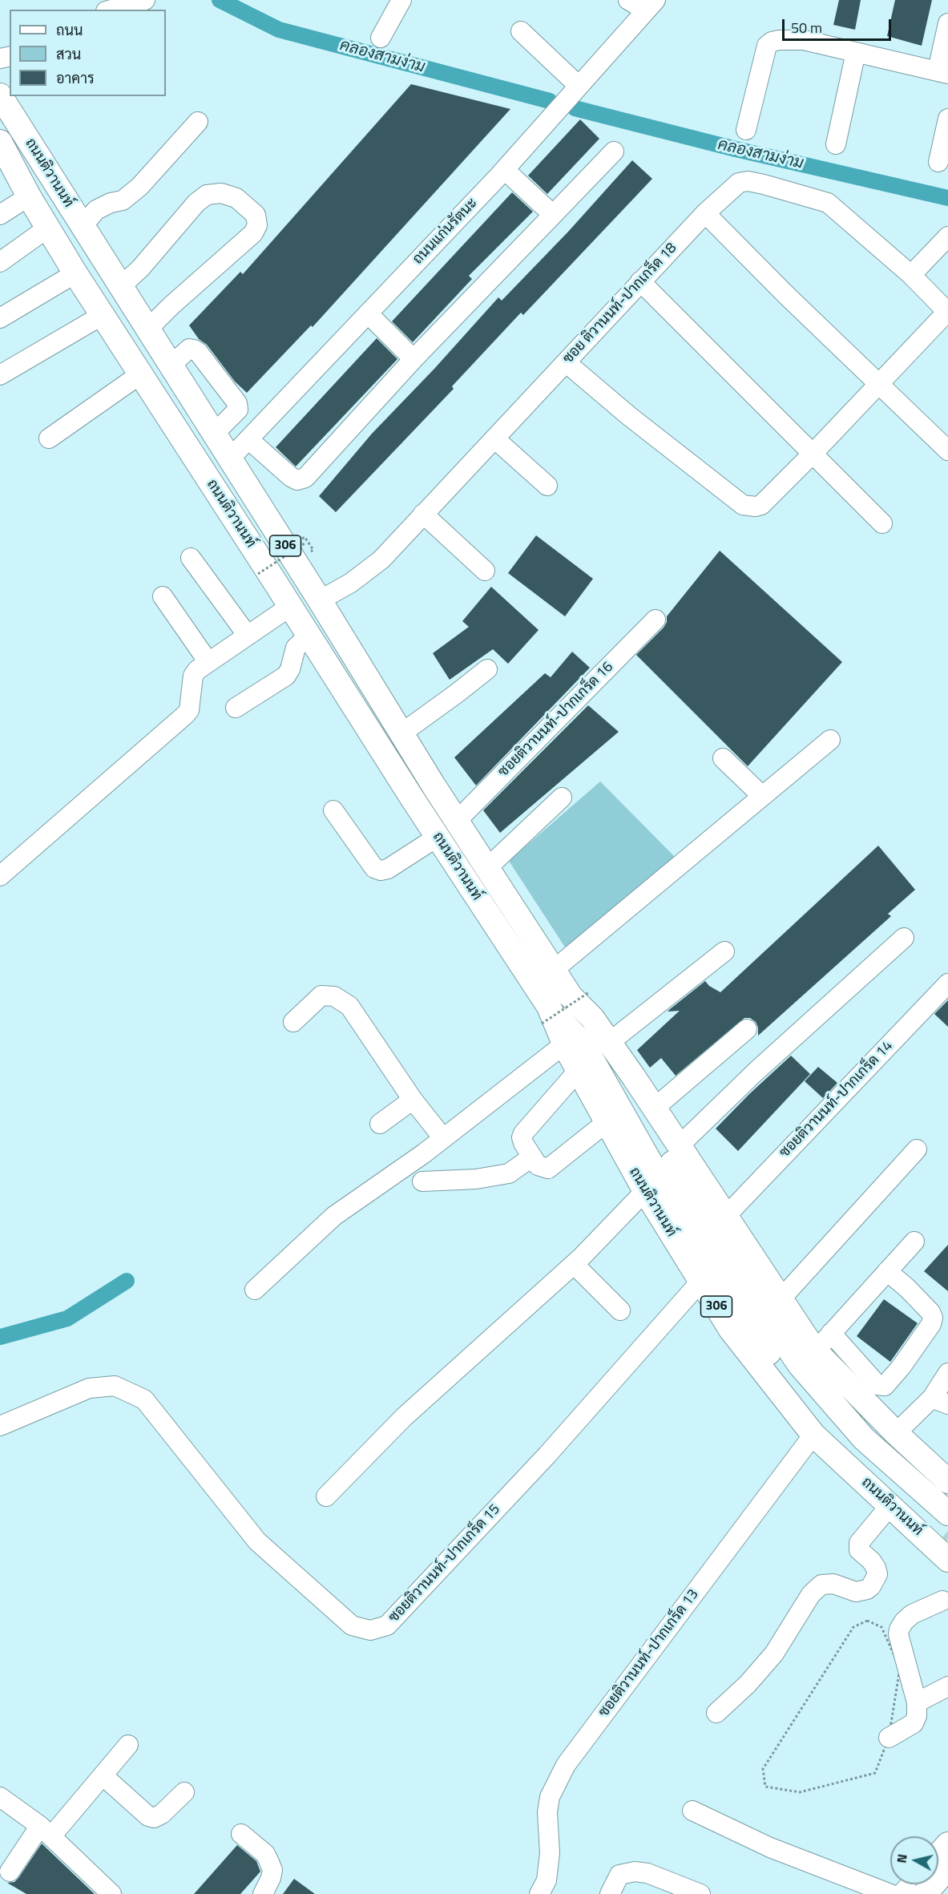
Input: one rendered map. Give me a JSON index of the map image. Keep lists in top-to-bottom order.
{
  "streets": {
    "main road": ["ถนนติวานนท์", "306"],
    "street": [
      "ถนนแก่นรัตนะ",
      "ซอย ติวานนท์-ปากเกร็ด 18",
      "ซอยติวานนท์-ปากเกร็ด 16",
      "ซอยติวานนท์-ปากเกร็ด 14",
      "ซอยติวานนท์-ปากเกร็ด 15",
      "ซอยติวานนท์-ปากเกร็ด 13"
    ]
  },
  "crossings": [
    ["ถนนติวานนท์", "ถนนแก่นรัตนะ"],
    ["ถนนติวานนท์", "ซอย ติวานนท์-ปากเกร็ด 18"],
    ["ถนนติวานนท์", "306"],
    ["ถนนติวานนท์", "ซอยติวานนท์-ปากเกร็ด 16"],
    ["ถนนติวานนท์", "ซอยติวานนท์-ปากเกร็ด 14"],
    ["ถนนติวานนท์", "ซอยติวานนท์-ปากเกร็ด 15"],
    ["ถนนติวานนท์", "ซอยติวานนท์-ปากเกร็ด 13"]
  ],
  "water": ["คลองสามง่าม"],
  "legend": ["ถนน", "สวน", "อาคาร"],
  "scale_bar": "50 m",
  "north": "left"
}
